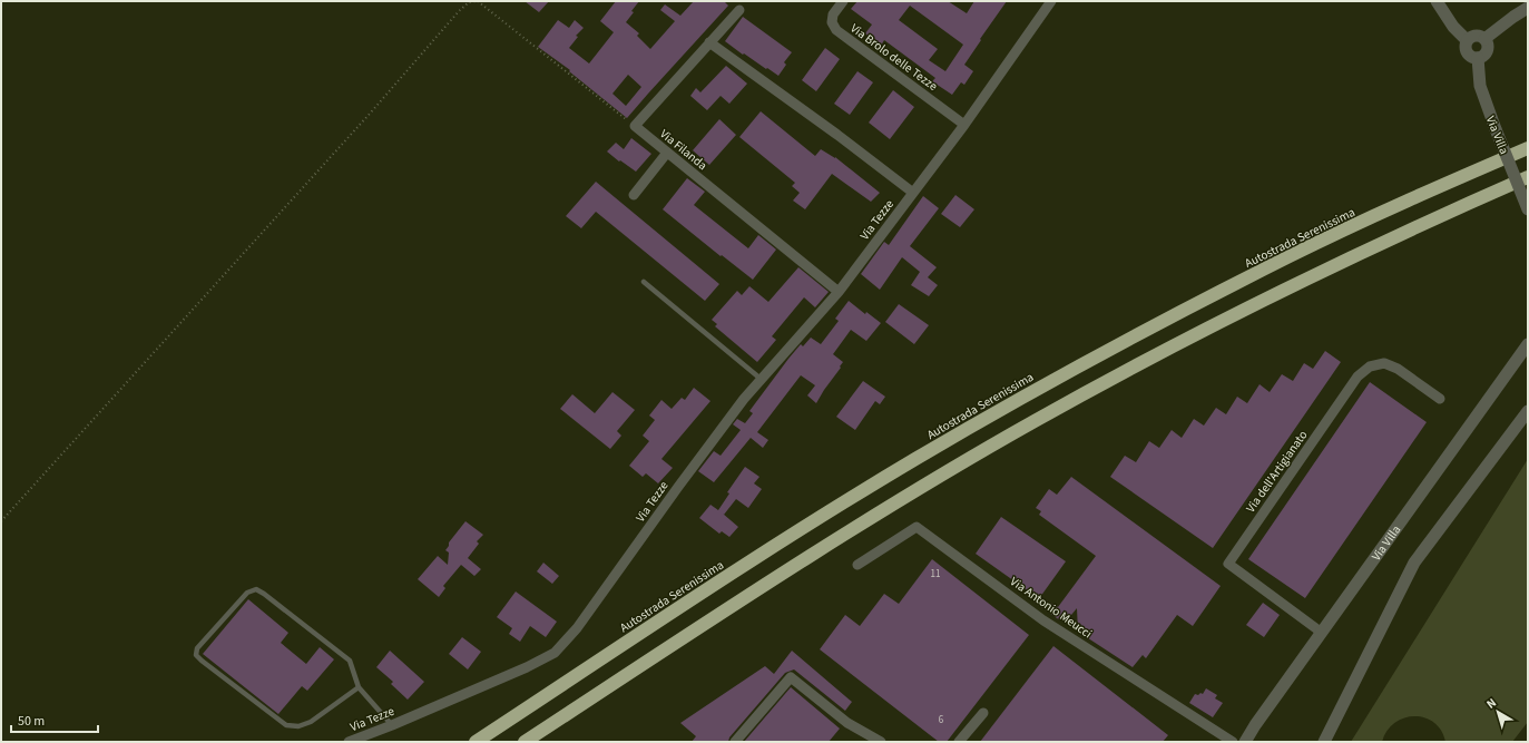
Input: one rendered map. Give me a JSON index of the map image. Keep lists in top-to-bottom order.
{
  "streets": {
    "highway": ["Autostrada Serenissima"],
    "street": [
      "Via Brolo delle Tezze",
      "Via Villa",
      "Via Filanda",
      "Via Tezze",
      "Via dell'Artigianato",
      "Via Antonio Meucci"
    ]
  },
  "crossings": [
    ["Via Brolo delle Tezze", "Via Tezze"],
    ["Via Villa", "Via dell'Artigianato"],
    ["Via Filanda", "Via Tezze"]
  ],
  "house_numbers": ["11", "6"],
  "scale_bar": "50 m",
  "north": "top left"
}
